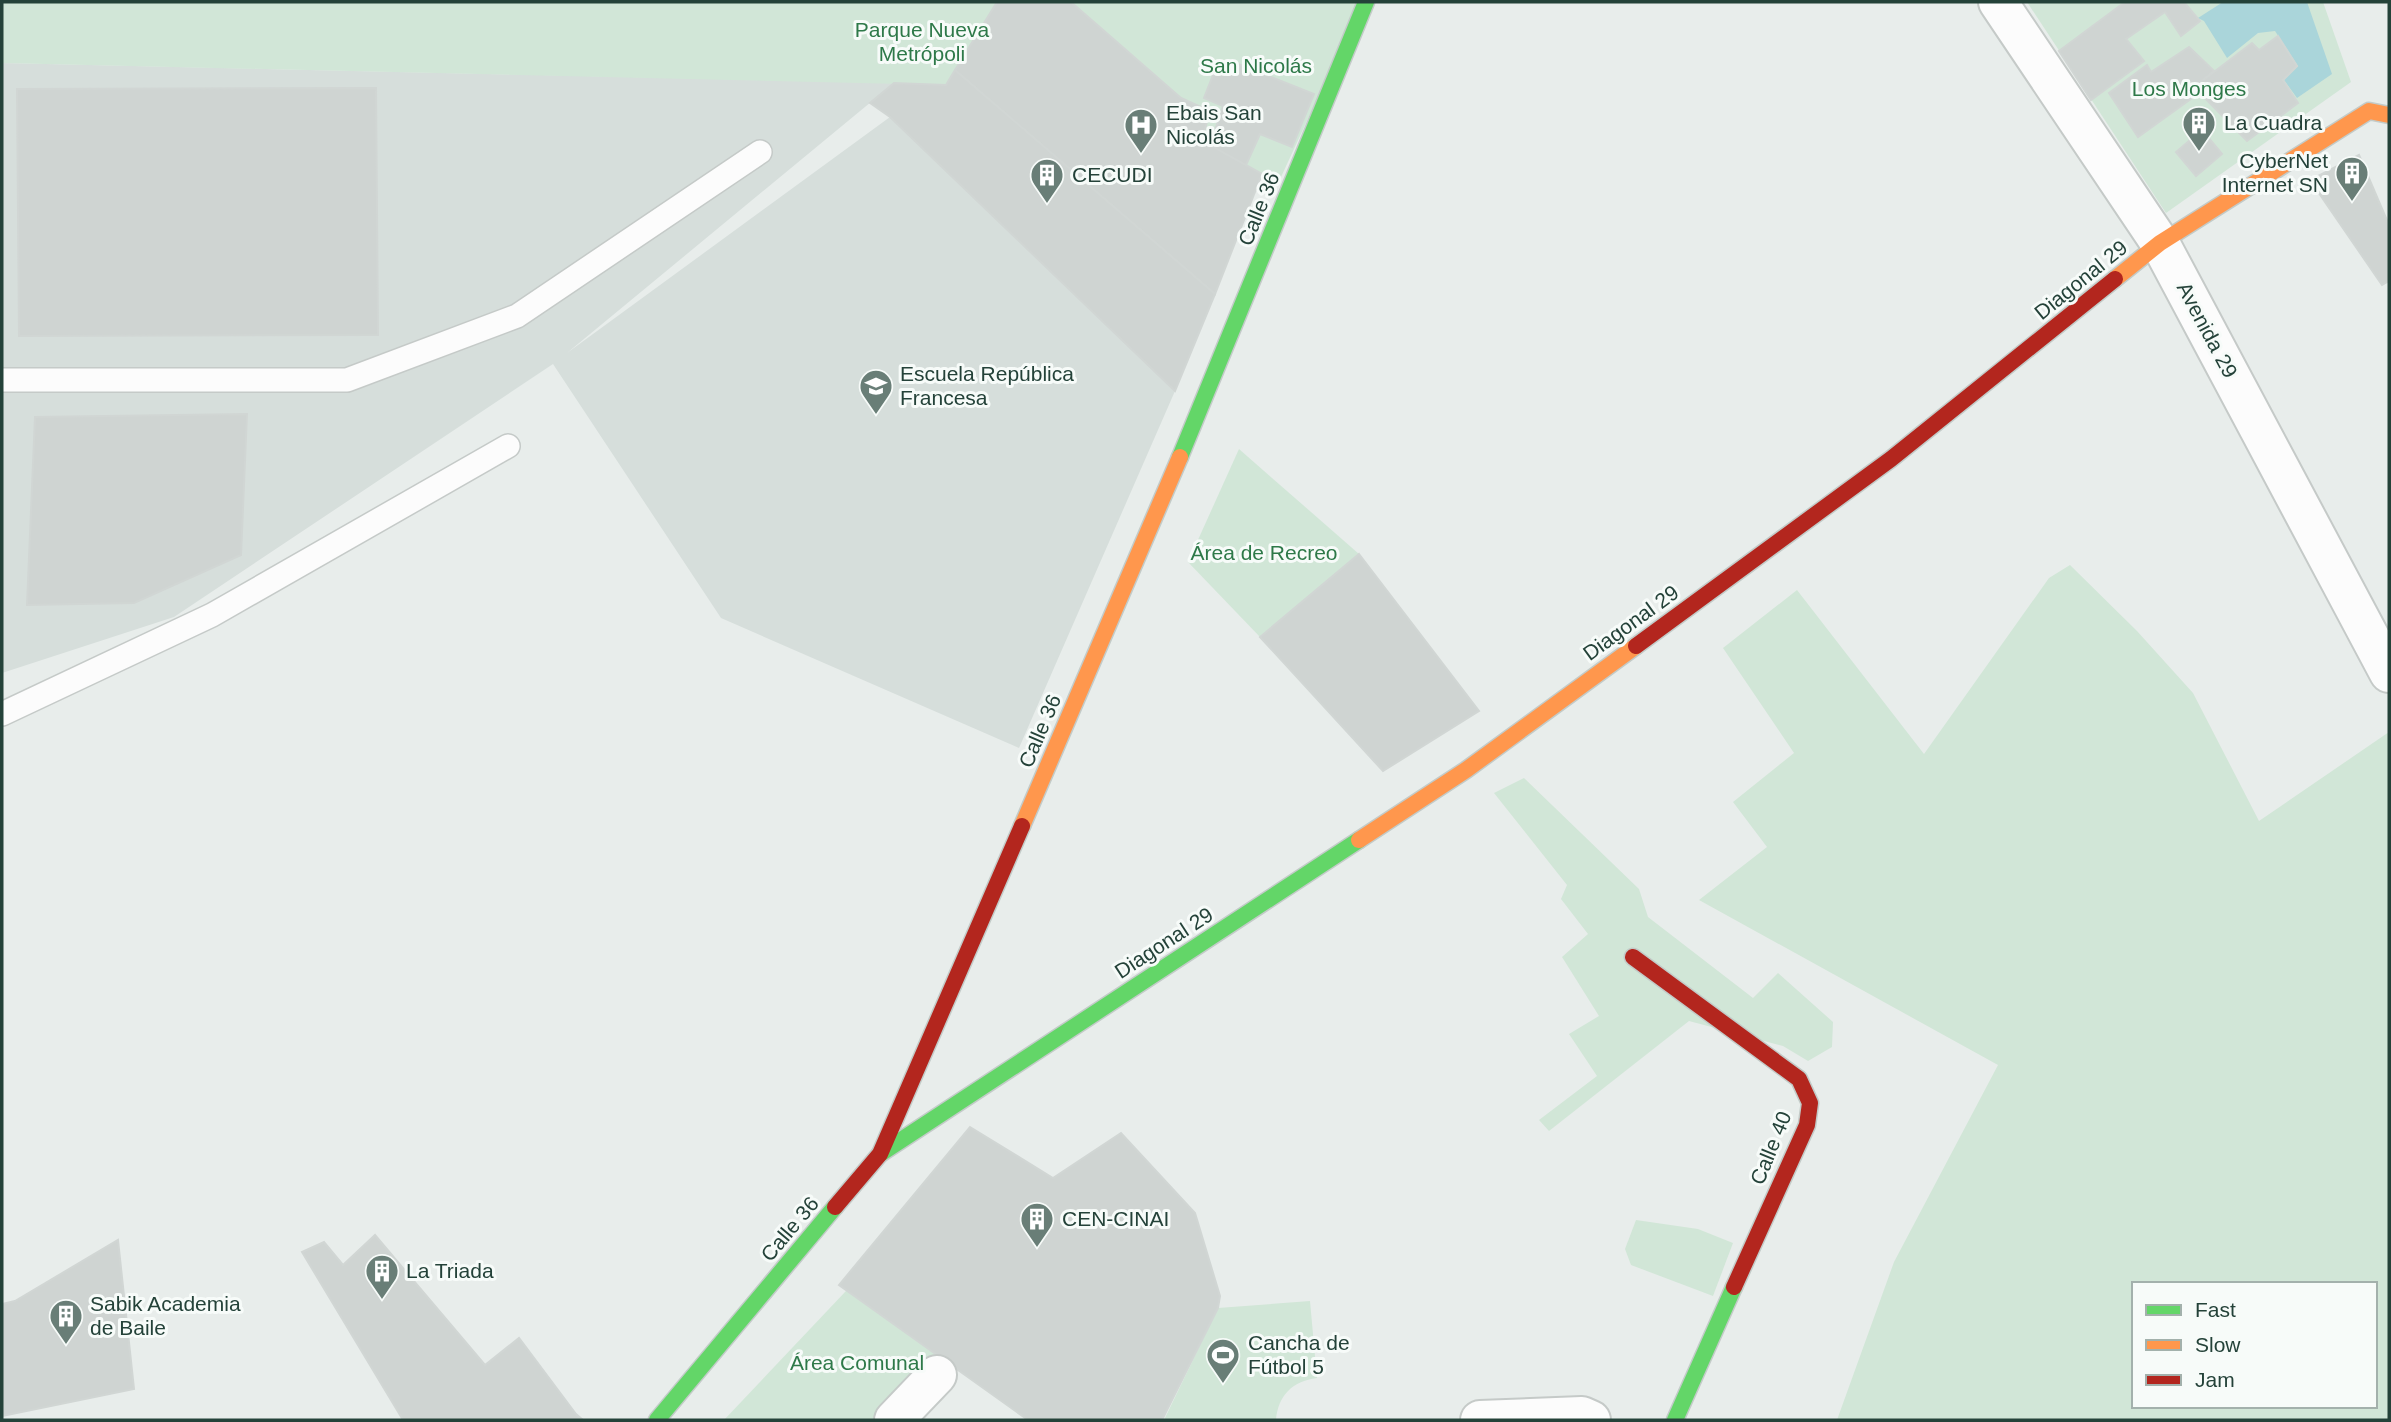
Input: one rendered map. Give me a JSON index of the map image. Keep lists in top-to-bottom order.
{
  "streets": {
    "street": [
      "Calle 36",
      "Diagonal 29",
      "Avenida 29",
      "Calle 40"
    ]
  },
  "crossings": [
    ["Calle 36", "Diagonal 29"],
    ["Diagonal 29", "Avenida 29"]
  ],
  "parks": [
    "Parque Nueva Metrópoli",
    "San Nicolás",
    "Los Monges",
    "Área de Recreo",
    "Área Comunal"
  ],
  "places": {
    "building": [
      "La Cuadra",
      "CyberNet Internet SN",
      "CECUDI",
      "CEN-CINAI",
      "La Triada",
      "Sabik Academia de Baile"
    ],
    "hospital": ["Ebais San Nicolás"],
    "school or university": ["Escuela República Francesa"],
    "sports": ["Cancha de Fútbol 5"]
  },
  "legend": ["Fast", "Slow", "Jam"]
}
